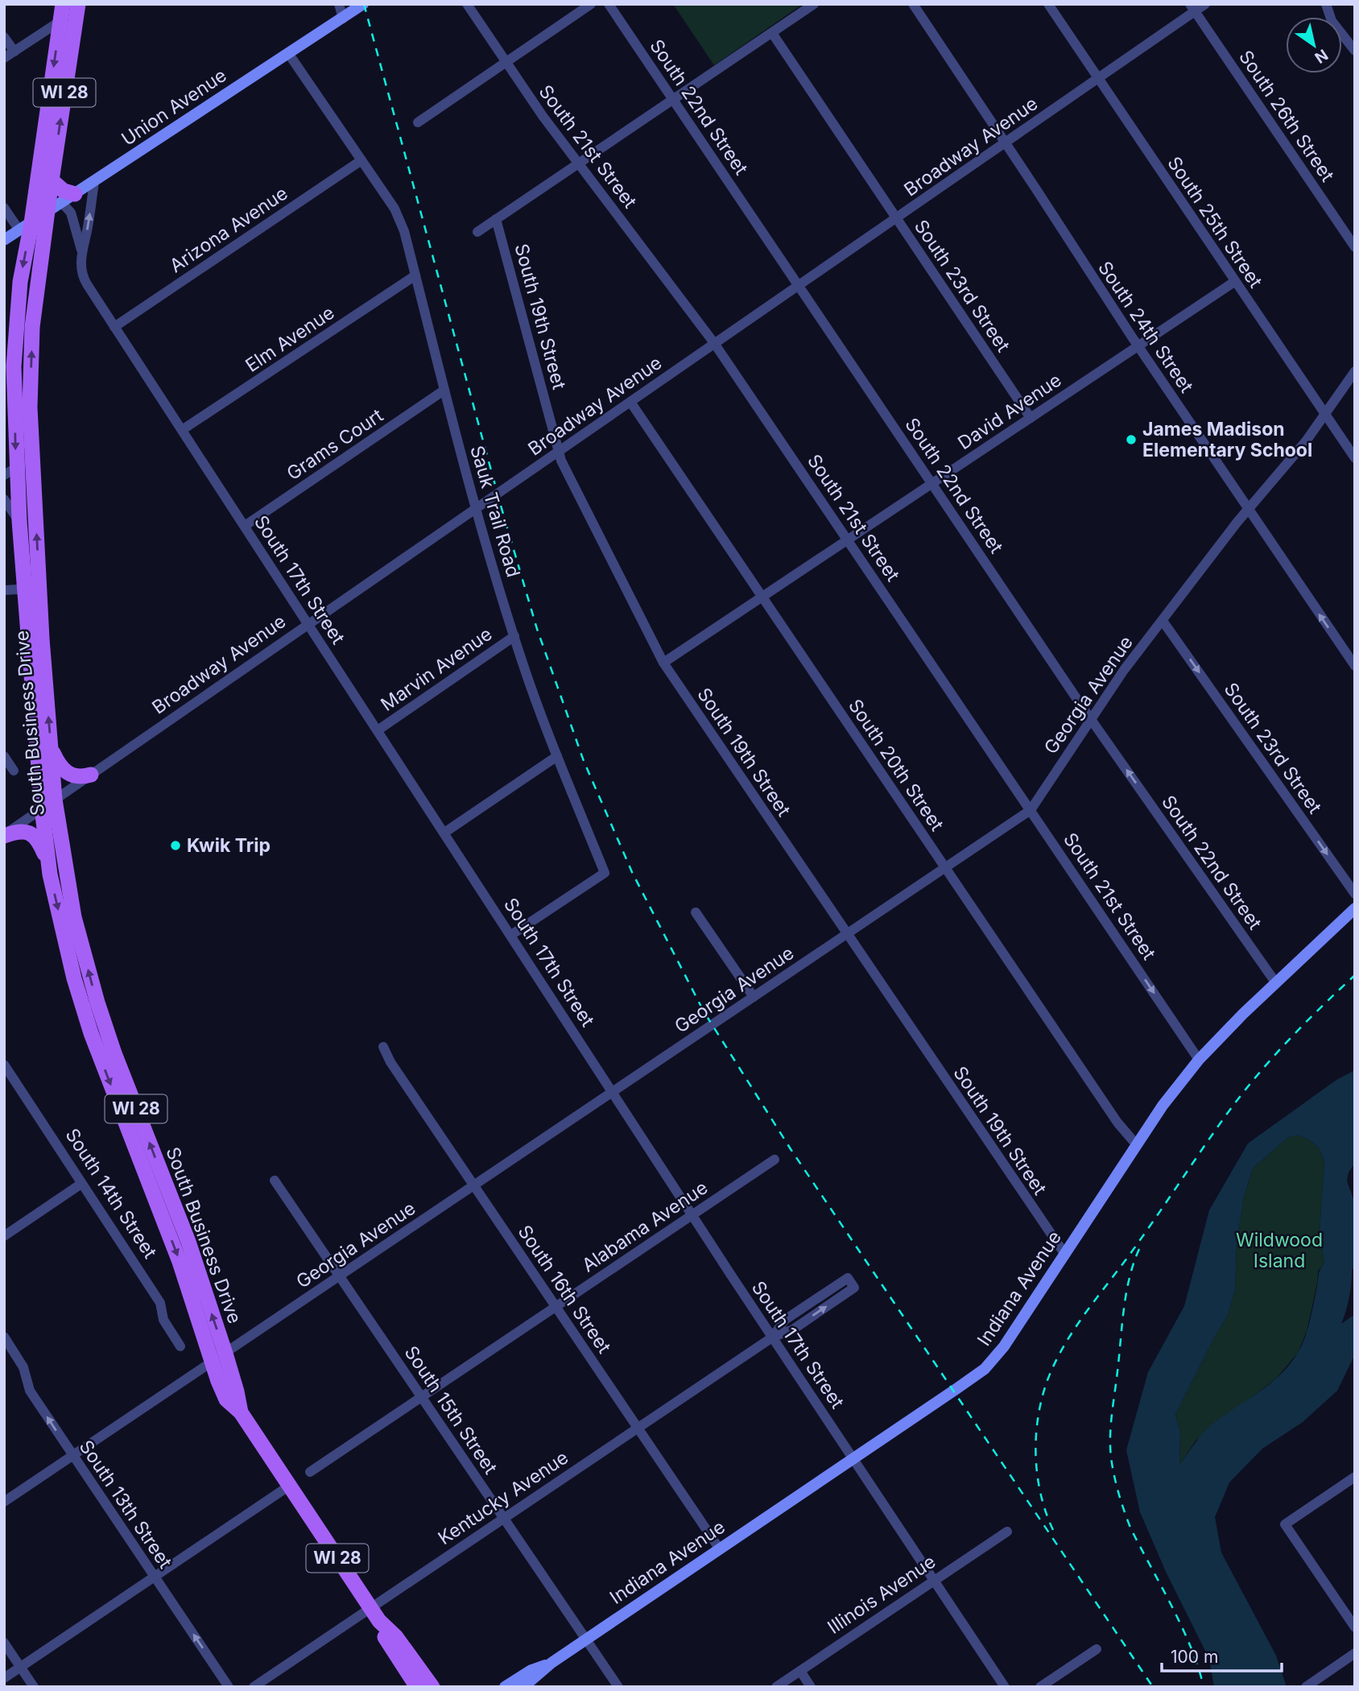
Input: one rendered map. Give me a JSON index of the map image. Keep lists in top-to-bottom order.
{
  "streets": {
    "main road": [
      "WI 28",
      "Union Avenue",
      "South Business Drive",
      "Indiana Avenue"
    ],
    "street": [
      "South 22nd Street",
      "South 26th Street",
      "South 21st Street",
      "Broadway Avenue",
      "South 25th Street",
      "Arizona Avenue",
      "South 23rd Street",
      "South 19th Street",
      "South 24th Street",
      "Elm Avenue",
      "David Avenue",
      "Grams Court",
      "Sauk Trail Road",
      "South 17th Street",
      "Marvin Avenue",
      "Georgia Avenue",
      "South 20th Street",
      "South 14th Street",
      "Alabama Avenue",
      "South 16th Street",
      "South 15th Street",
      "Kentucky Avenue",
      "South 13th Street",
      "Illinois Avenue"
    ]
  },
  "crossings": [
    ["WI 28", "South Business Drive"],
    ["Union Avenue", "South 17th Street"],
    ["Union Avenue", "South Business Drive"],
    ["South 22nd Street", "Broadway Avenue"],
    ["South 22nd Street", "David Avenue"],
    ["South 22nd Street", "Georgia Avenue"],
    ["South 22nd Street", "Indiana Avenue"],
    ["South 26th Street", "Broadway Avenue"],
    ["South 21st Street", "Broadway Avenue"],
    ["South 21st Street", "David Avenue"],
    ["South 21st Street", "Georgia Avenue"],
    ["South 21st Street", "Indiana Avenue"],
    ["Broadway Avenue", "South 25th Street"],
    ["Broadway Avenue", "South 23rd Street"],
    ["Broadway Avenue", "South 19th Street"],
    ["Broadway Avenue", "South 24th Street"],
    ["Broadway Avenue", "Sauk Trail Road"],
    ["Broadway Avenue", "South 17th Street"],
    ["Broadway Avenue", "South Business Drive"],
    ["Broadway Avenue", "South 20th Street"],
    ["South 25th Street", "David Avenue"],
    ["South 25th Street", "Georgia Avenue"],
    ["Arizona Avenue", "Sauk Trail Road"],
    ["Arizona Avenue", "South 17th Street"],
    ["South 23rd Street", "David Avenue"],
    ["South 23rd Street", "Georgia Avenue"],
    ["South 19th Street", "David Avenue"],
    ["South 19th Street", "Georgia Avenue"],
    ["South 19th Street", "Indiana Avenue"],
    ["South 24th Street", "David Avenue"],
    ["South 24th Street", "Georgia Avenue"],
    ["Elm Avenue", "Sauk Trail Road"],
    ["Elm Avenue", "South 17th Street"],
    ["David Avenue", "South 20th Street"],
    ["Grams Court", "Sauk Trail Road"],
    ["Grams Court", "South 17th Street"],
    ["Sauk Trail Road", "South 17th Street"],
    ["Sauk Trail Road", "Marvin Avenue"],
    ["South 17th Street", "Marvin Avenue"],
    ["South 17th Street", "Georgia Avenue"],
    ["South 17th Street", "Alabama Avenue"],
    ["South 17th Street", "Indiana Avenue"],
    ["South 17th Street", "Kentucky Avenue"],
    ["South 17th Street", "Illinois Avenue"],
    ["Georgia Avenue", "South Business Drive"],
    ["Georgia Avenue", "South 20th Street"],
    ["Georgia Avenue", "South 16th Street"],
    ["Georgia Avenue", "South 15th Street"],
    ["Georgia Avenue", "South 13th Street"],
    ["South 20th Street", "Indiana Avenue"],
    ["Alabama Avenue", "South 16th Street"],
    ["Alabama Avenue", "South 15th Street"],
    ["Indiana Avenue", "South 16th Street"],
    ["Indiana Avenue", "South 15th Street"],
    ["South 16th Street", "Kentucky Avenue"],
    ["South 15th Street", "Kentucky Avenue"]
  ],
  "one_way": ["South 23rd Street", "South 13th Street"],
  "parks": ["Wildwood Island"],
  "places": ["James Madison Elementary School", "Kwik Trip"],
  "scale_bar": "100 m",
  "north": "bottom right"
}
